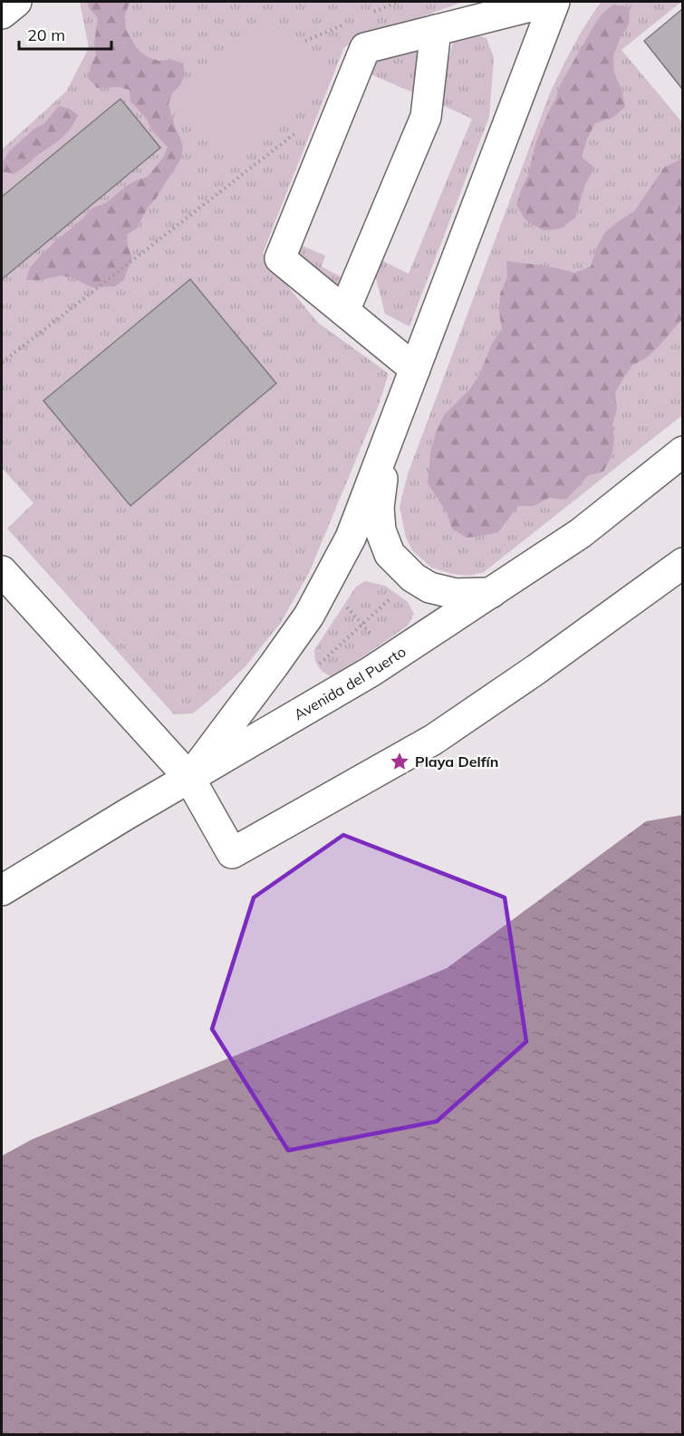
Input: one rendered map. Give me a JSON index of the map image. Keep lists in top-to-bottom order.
{
  "streets": {
    "street": ["Avenida del Puerto"]
  },
  "places": {
    "place": ["Playa Delfín"]
  },
  "scale_bar": "20 m"
}
